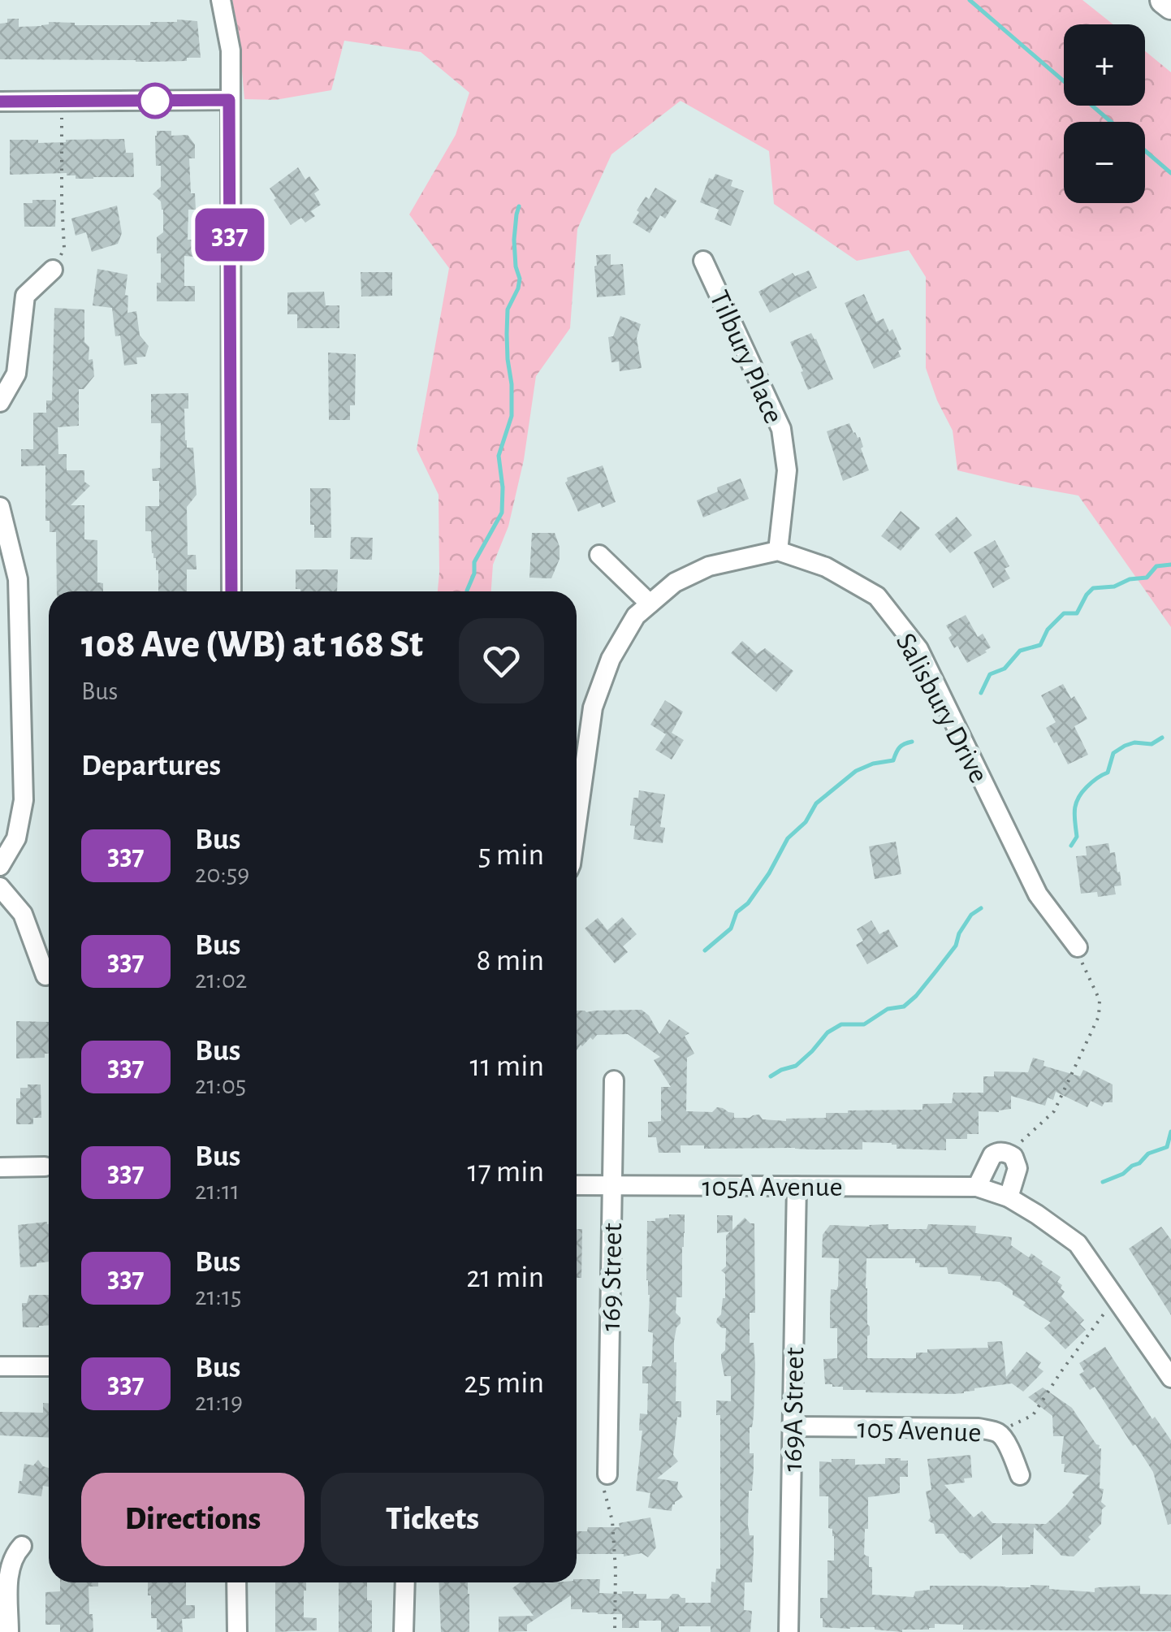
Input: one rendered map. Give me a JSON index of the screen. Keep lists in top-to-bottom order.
{
  "streets": {
    "street": [
      "Tilbury Place",
      "Salisbury Drive",
      "105A Avenue",
      "169 Street",
      "169A Street",
      "105 Avenue"
    ]
  },
  "crossings": [
    ["Tilbury Place", "Salisbury Drive"],
    ["105A Avenue", "169 Street"],
    ["105A Avenue", "169A Street"],
    ["169A Street", "105 Avenue"]
  ],
  "lines": ["bus line 337"],
  "page": {
    "on_map": "337",
    "map_buttons": ["+", "−"],
    "heading": [
      ["108 Ave (WB) at 168 St", "Bus"],
      "Departures"
    ],
    "list": [
      {
        "mark": "337",
        "name": "Bus",
        "note": "20:59",
        "value": "5 min"
      },
      {
        "mark": "337",
        "name": "Bus",
        "note": "21:02",
        "value": "8 min"
      },
      {
        "mark": "337",
        "name": "Bus",
        "note": "21:05",
        "value": "11 min"
      },
      {
        "mark": "337",
        "name": "Bus",
        "note": "21:11",
        "value": "17 min"
      },
      {
        "mark": "337",
        "name": "Bus",
        "note": "21:15",
        "value": "21 min"
      },
      {
        "mark": "337",
        "name": "Bus",
        "note": "21:19",
        "value": "25 min"
      }
    ],
    "buttons": ["Directions", "Tickets"]
  }
}
